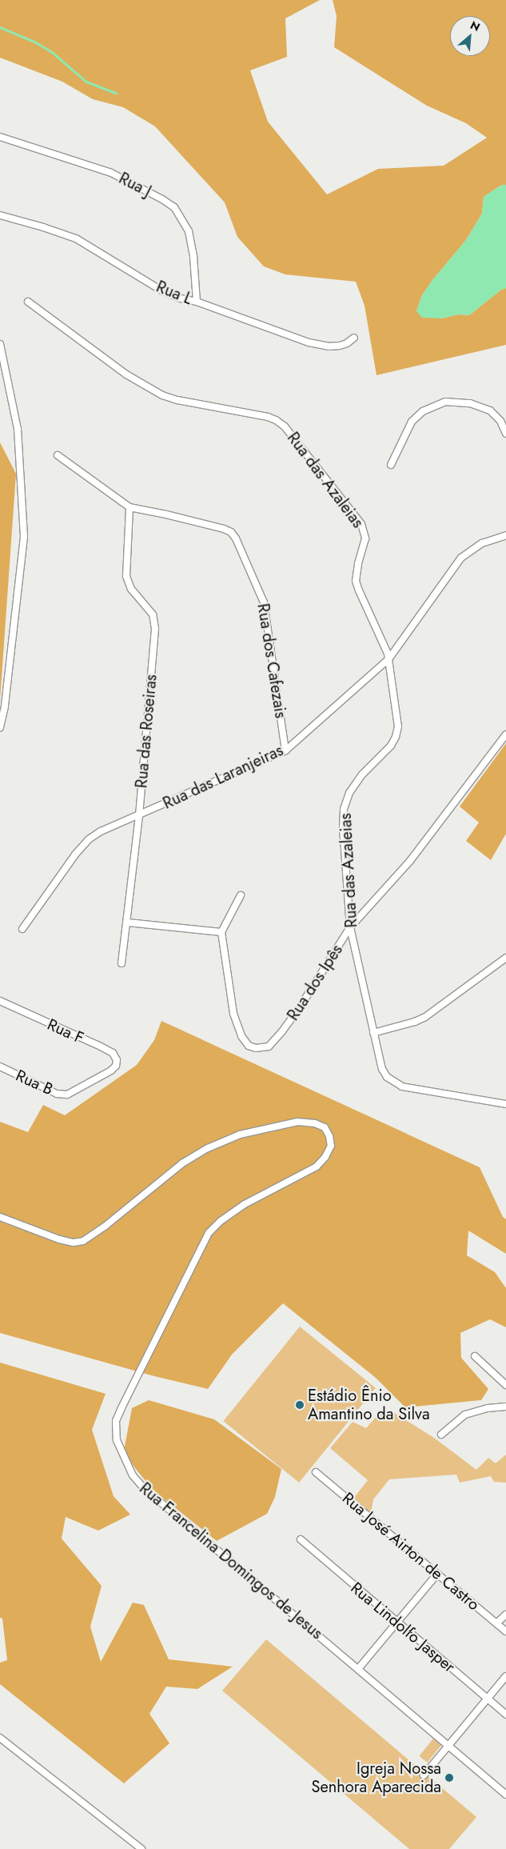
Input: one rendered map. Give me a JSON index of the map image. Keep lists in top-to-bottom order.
{
  "streets": {
    "street": [
      "Rua J",
      "Rua L",
      "Rua das Azaleias",
      "Rua dos Cafezais",
      "Rua das Roseiras",
      "Rua das Laranjeiras",
      "Rua dos Ipês",
      "Rua F",
      "Rua B",
      "Rua José Airton de Castro",
      "Rua Francelina Domingos de Jesus",
      "Rua Lindolfo Jasper"
    ]
  },
  "crossings": [
    ["Rua J", "Rua L"],
    ["Rua das Azaleias", "Rua das Laranjeiras"],
    ["Rua das Azaleias", "Rua dos Ipês"],
    ["Rua dos Cafezais", "Rua das Roseiras"],
    ["Rua dos Cafezais", "Rua das Laranjeiras"],
    ["Rua das Roseiras", "Rua das Laranjeiras"],
    ["Rua F", "Rua B"]
  ],
  "places": ["Estádio Ênio Amantino da Silva", "Igreja Nossa Senhora Aparecida"],
  "north": "top right"
}
